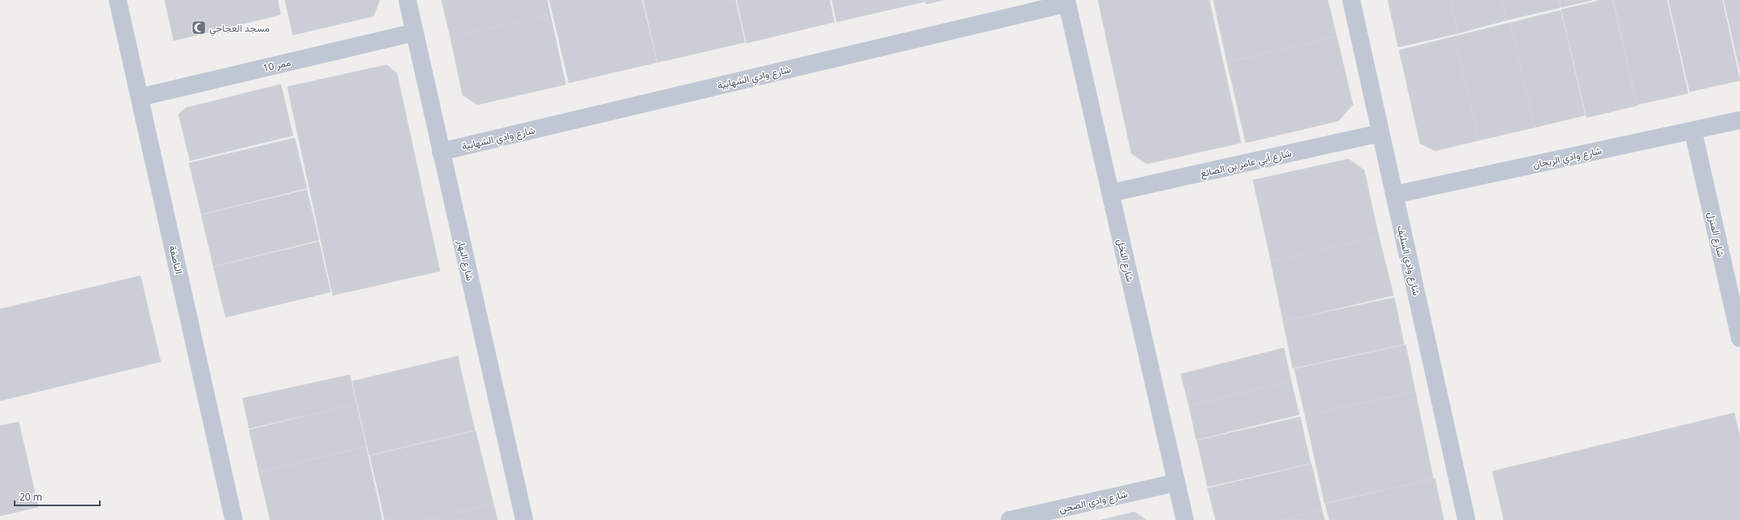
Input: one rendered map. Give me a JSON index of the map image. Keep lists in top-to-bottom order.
{
  "streets": {
    "street": [
      "ممر 10",
      "شارع وادي الشهابية",
      "شارع وادي الريحان",
      "شارع أبي عامر بن الصائغ",
      "شارع المنزل",
      "الناصفة",
      "شارع النهار",
      "شارع النخل",
      "شارع وادي السليف",
      "شارع وادي الصحن"
    ]
  },
  "crossings": [
    ["ممر 10", "الناصفة"],
    ["ممر 10", "شارع النهار"],
    ["شارع وادي الشهابية", "شارع النهار"],
    ["شارع وادي الشهابية", "شارع النخل"],
    ["شارع وادي الريحان", "شارع المنزل"],
    ["شارع وادي الريحان", "شارع وادي السليف"],
    ["شارع أبي عامر بن الصائغ", "شارع النخل"],
    ["شارع أبي عامر بن الصائغ", "شارع وادي السليف"],
    ["شارع النخل", "شارع وادي الصحن"]
  ],
  "places": {
    "mosque": ["مسجد العجاجي"]
  },
  "scale_bar": "20 m"
}
